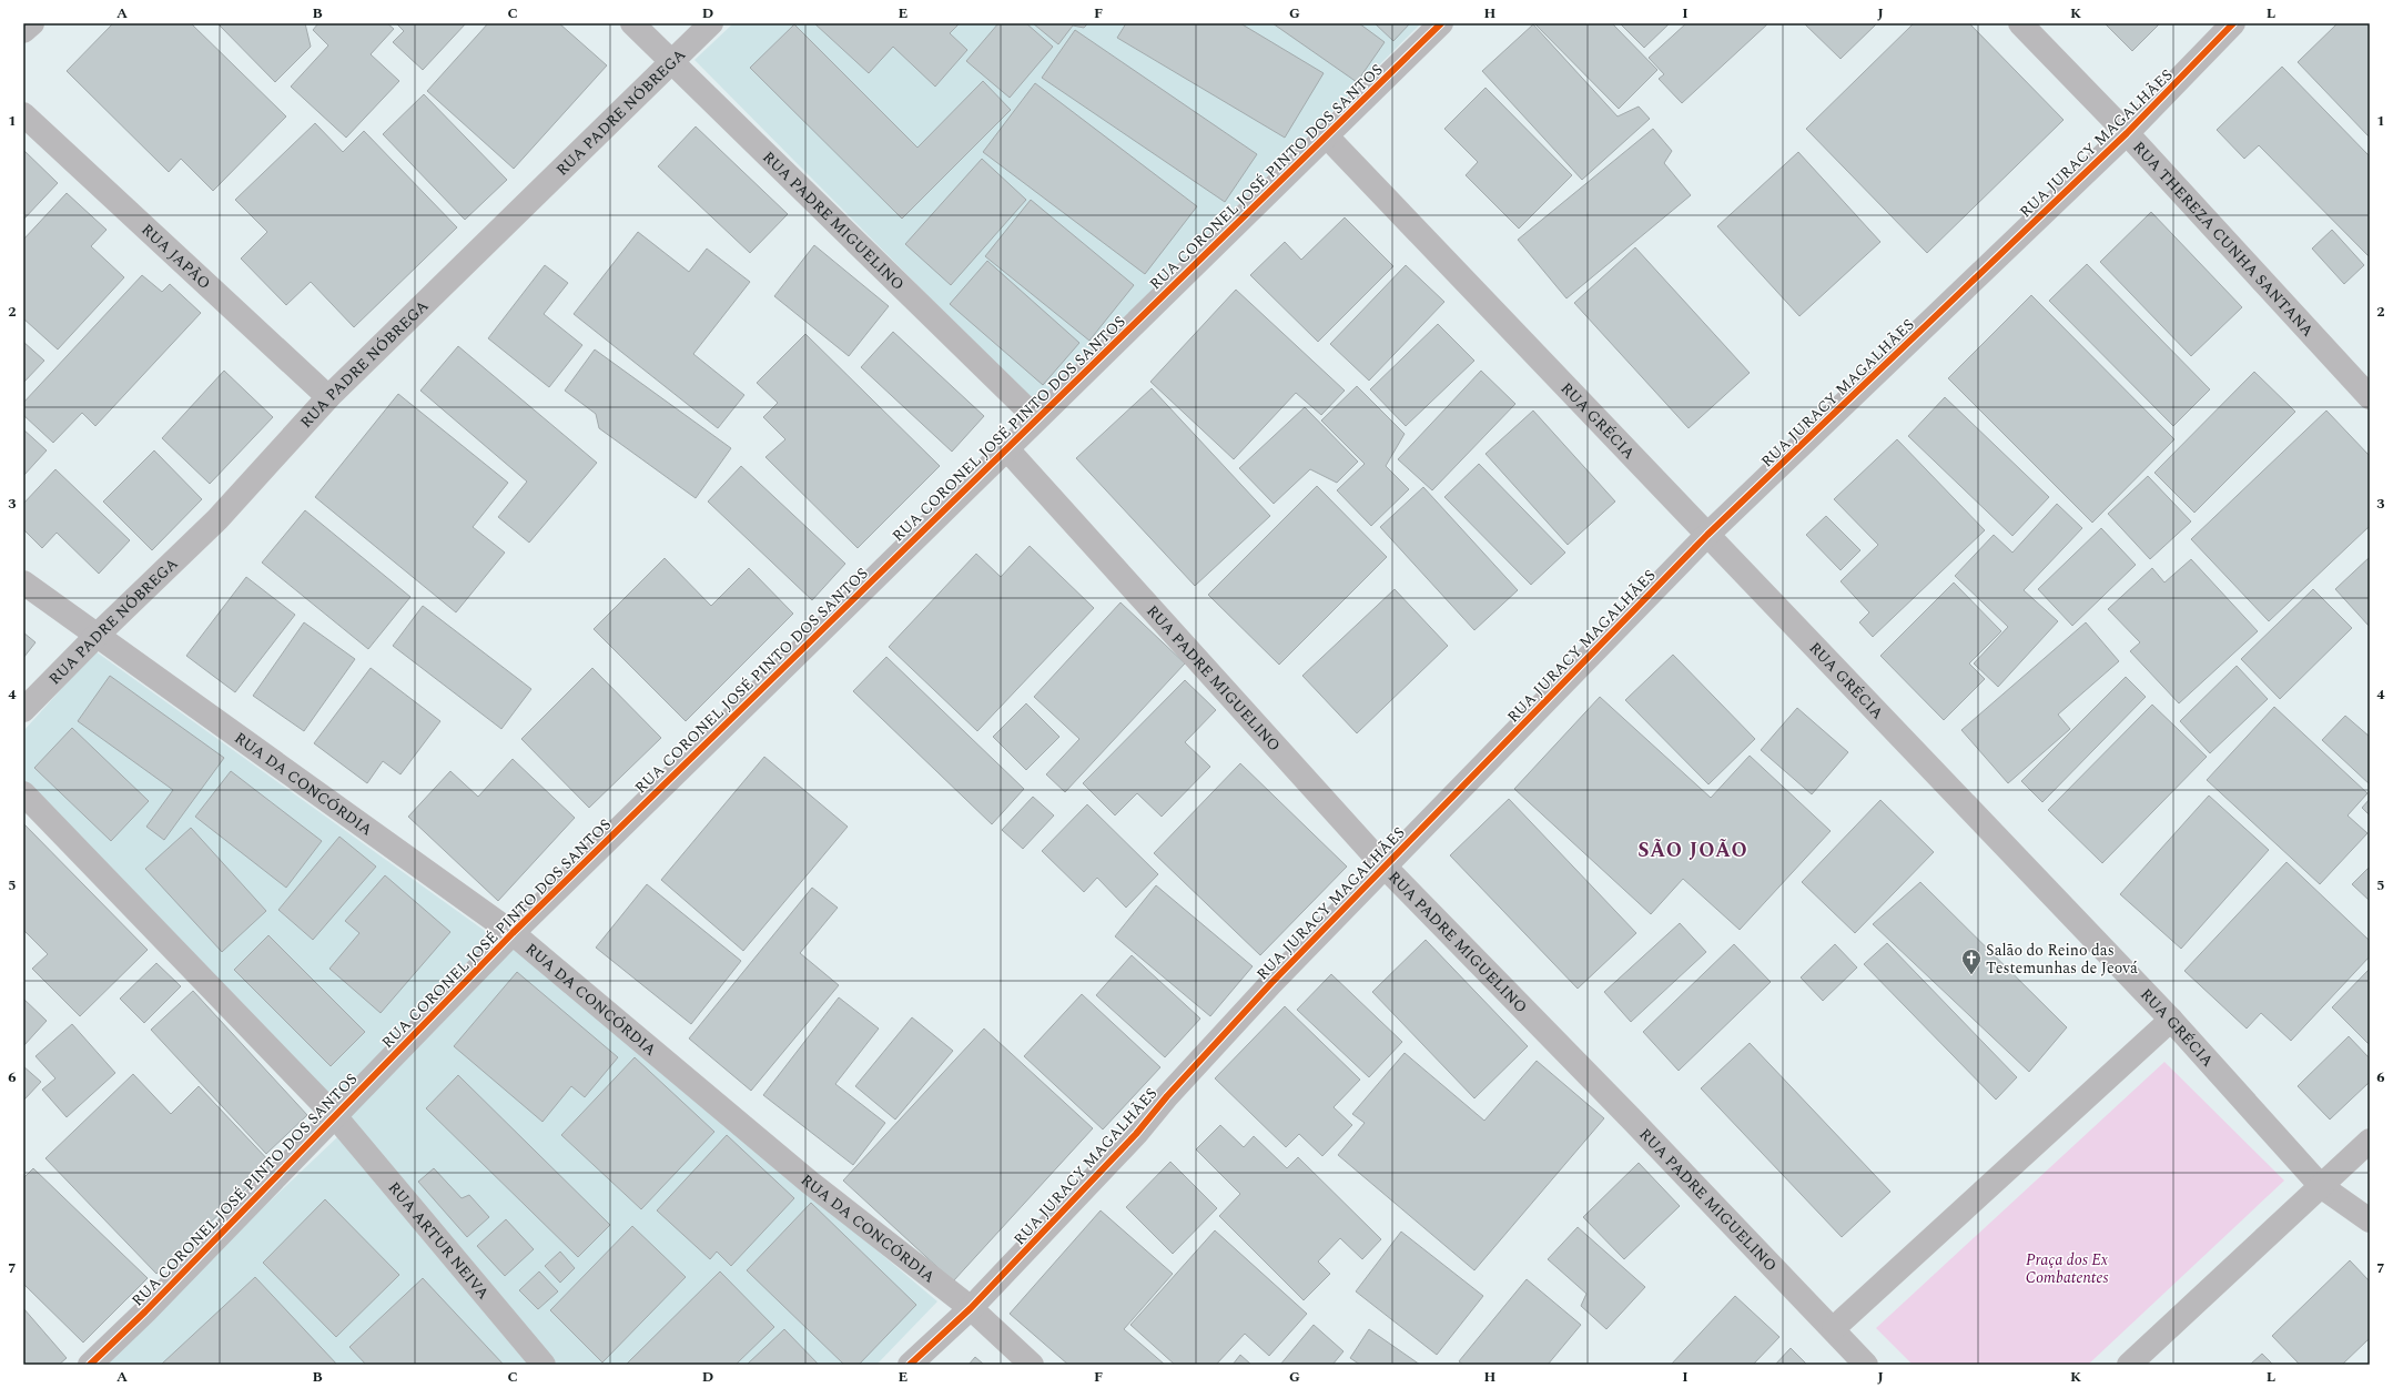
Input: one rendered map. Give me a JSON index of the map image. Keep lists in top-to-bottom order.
{
  "streets": {
    "street": [
      "RUA PADRE NÓBREGA",
      "RUA JURACY MAGALHÃES",
      "RUA CORONEL JOSÉ PINTO DOS SANTOS",
      "RUA PADRE MIGUELINO",
      "RUA THEREZA CUNHA SANTANA",
      "RUA JAPÃO",
      "RUA GRÉCIA",
      "RUA DA CONCÓRDIA",
      "RUA ARTUR NEIVA"
    ]
  },
  "crossings": [
    ["RUA PADRE NÓBREGA", "RUA PADRE MIGUELINO"],
    ["RUA PADRE NÓBREGA", "RUA JAPÃO"],
    ["RUA PADRE NÓBREGA", "RUA DA CONCÓRDIA"],
    ["RUA JURACY MAGALHÃES", "RUA PADRE MIGUELINO"],
    ["RUA JURACY MAGALHÃES", "RUA THEREZA CUNHA SANTANA"],
    ["RUA JURACY MAGALHÃES", "RUA GRÉCIA"],
    ["RUA JURACY MAGALHÃES", "RUA DA CONCÓRDIA"],
    ["RUA CORONEL JOSÉ PINTO DOS SANTOS", "RUA PADRE MIGUELINO"],
    ["RUA CORONEL JOSÉ PINTO DOS SANTOS", "RUA GRÉCIA"],
    ["RUA CORONEL JOSÉ PINTO DOS SANTOS", "RUA DA CONCÓRDIA"],
    ["RUA CORONEL JOSÉ PINTO DOS SANTOS", "RUA ARTUR NEIVA"]
  ],
  "districts": ["SÃO JOÃO"],
  "parks": ["Praça dos Ex Combatentes"],
  "places": {
    "church": ["Salão do Reino das Testemunhas de Jeová"]
  },
  "grid": {
    "columns": [
      "A",
      "B",
      "C",
      "D",
      "E",
      "F",
      "G",
      "H",
      "I",
      "J",
      "K",
      "L"
    ],
    "rows": [
      "1",
      "2",
      "3",
      "4",
      "5",
      "6",
      "7"
    ]
  }
}
